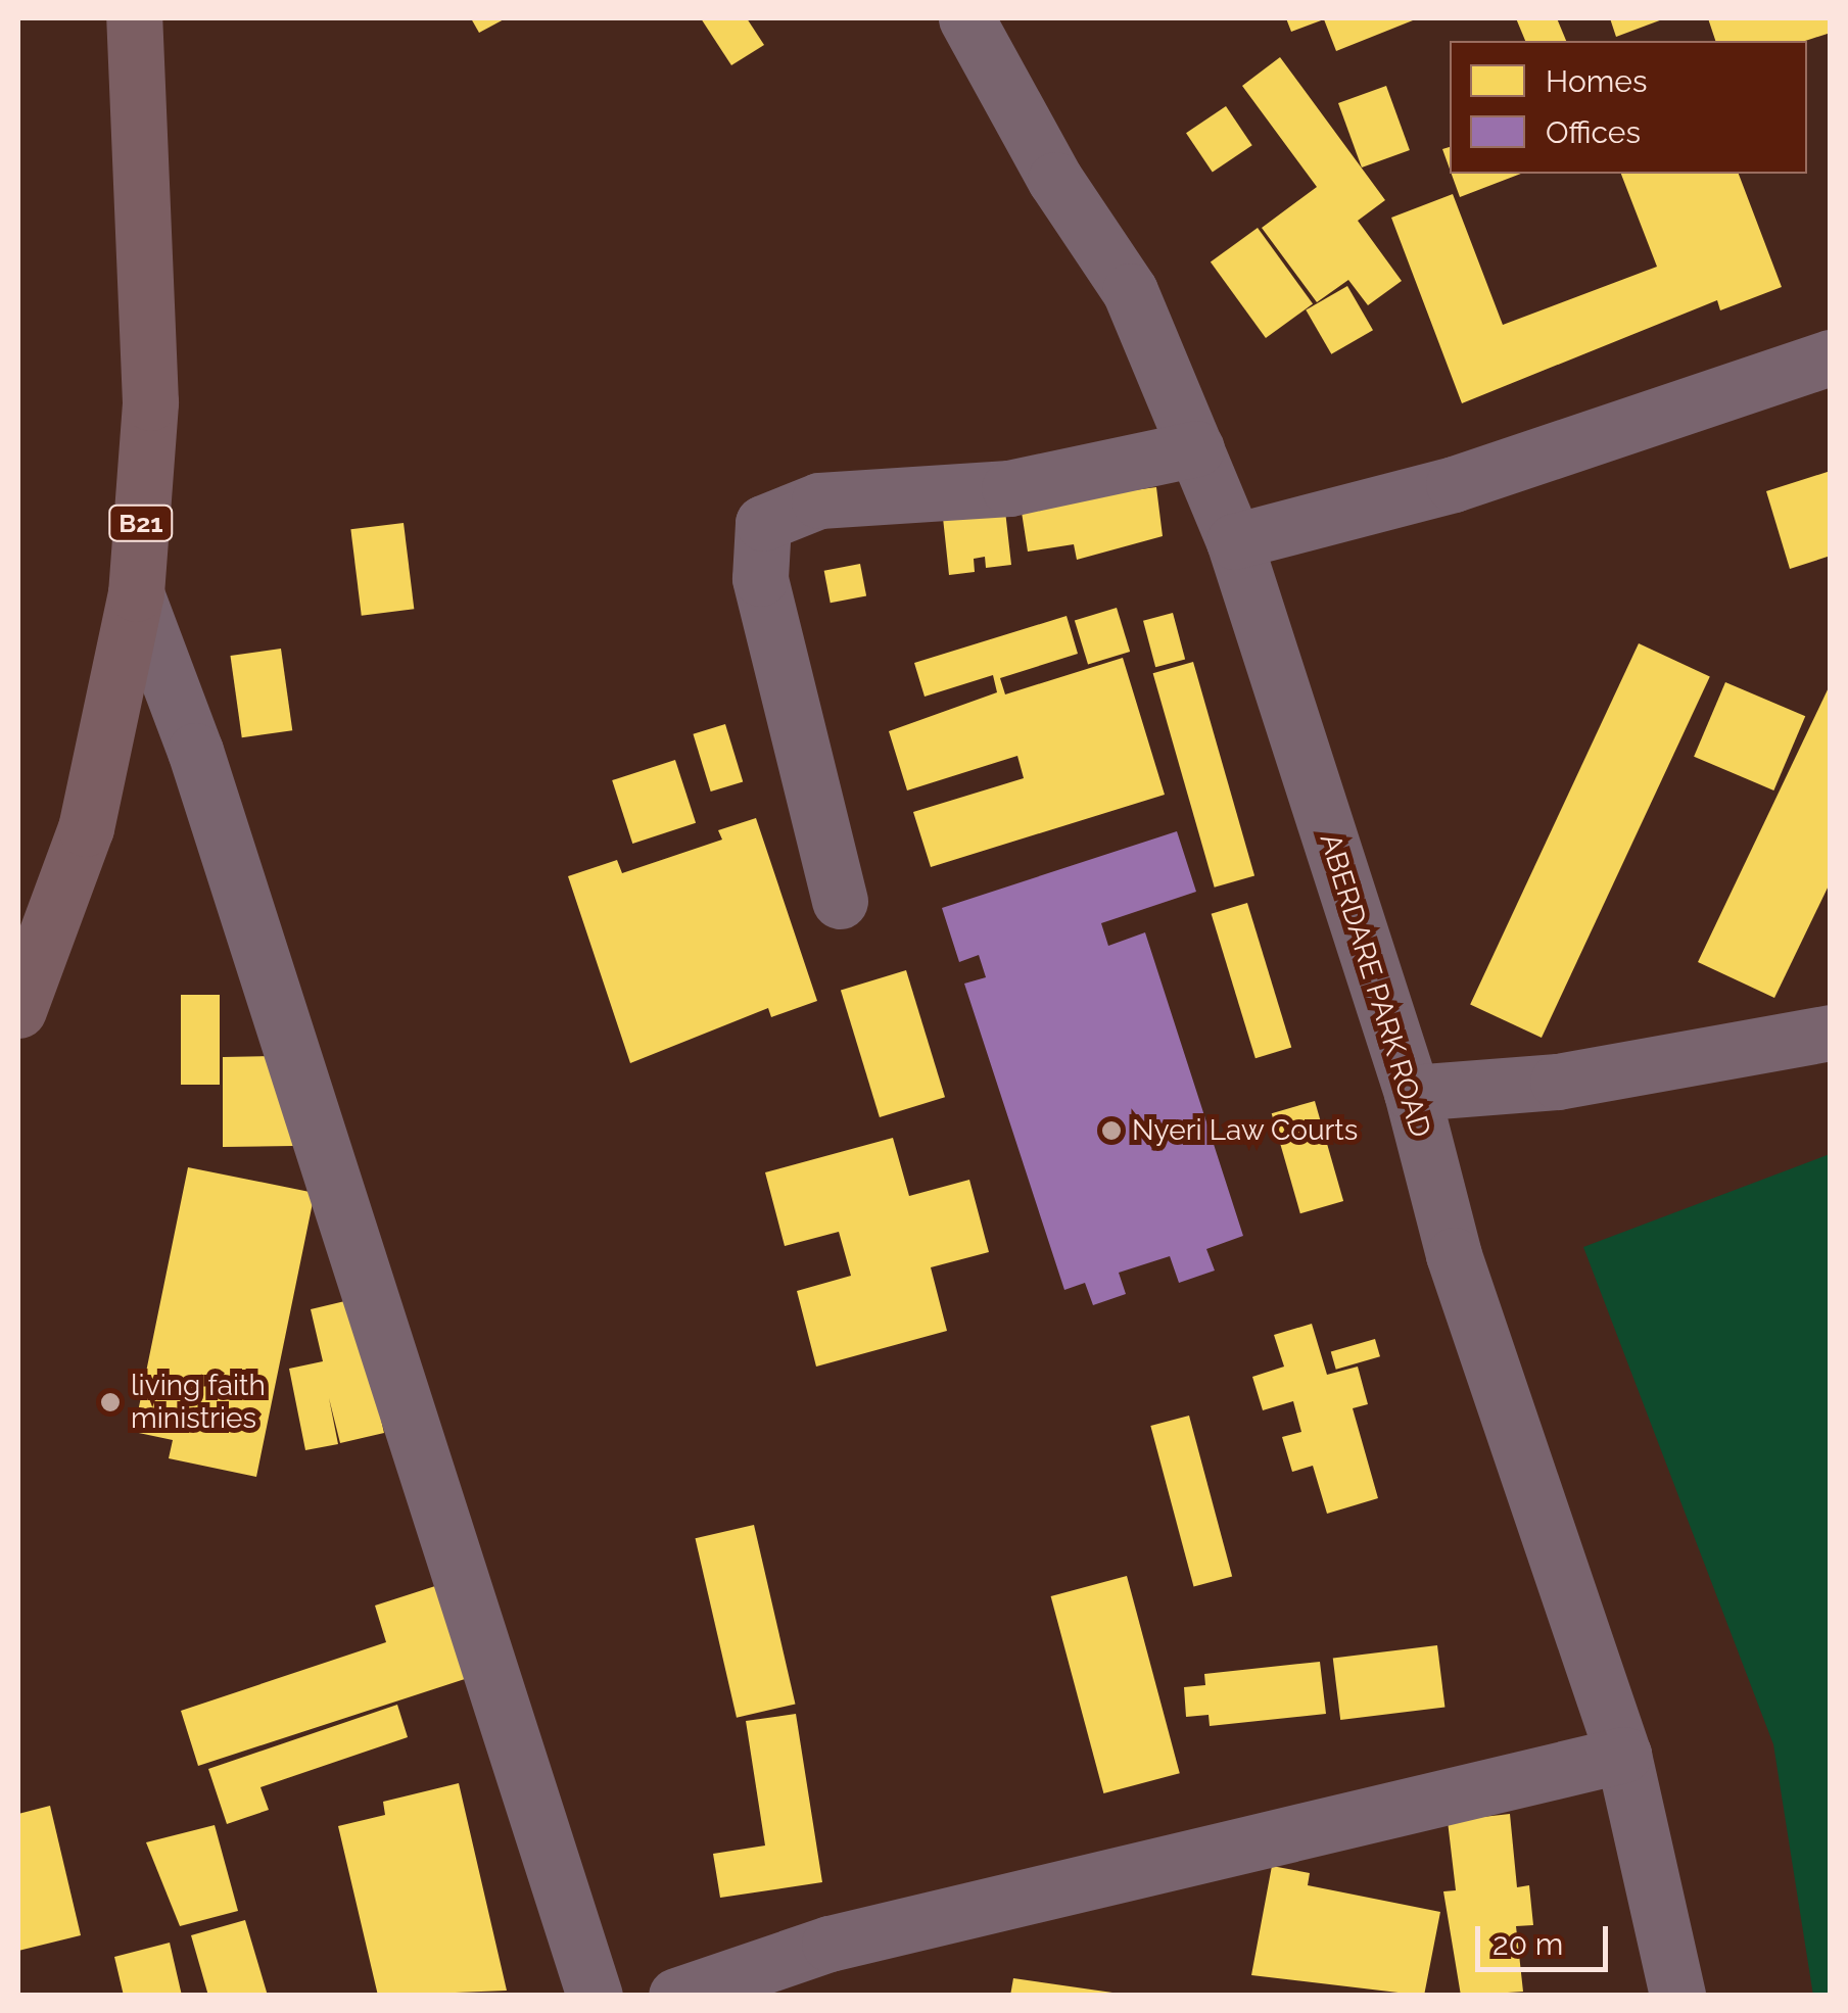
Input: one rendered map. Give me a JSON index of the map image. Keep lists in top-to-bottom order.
{
  "streets": {
    "highway": ["B21"],
    "street": ["ABERDARE PARK ROAD"]
  },
  "places": ["Nyeri Law Courts", "living faith ministries"],
  "legend": ["Homes", "Offices"],
  "scale_bar": "20 m"
}
